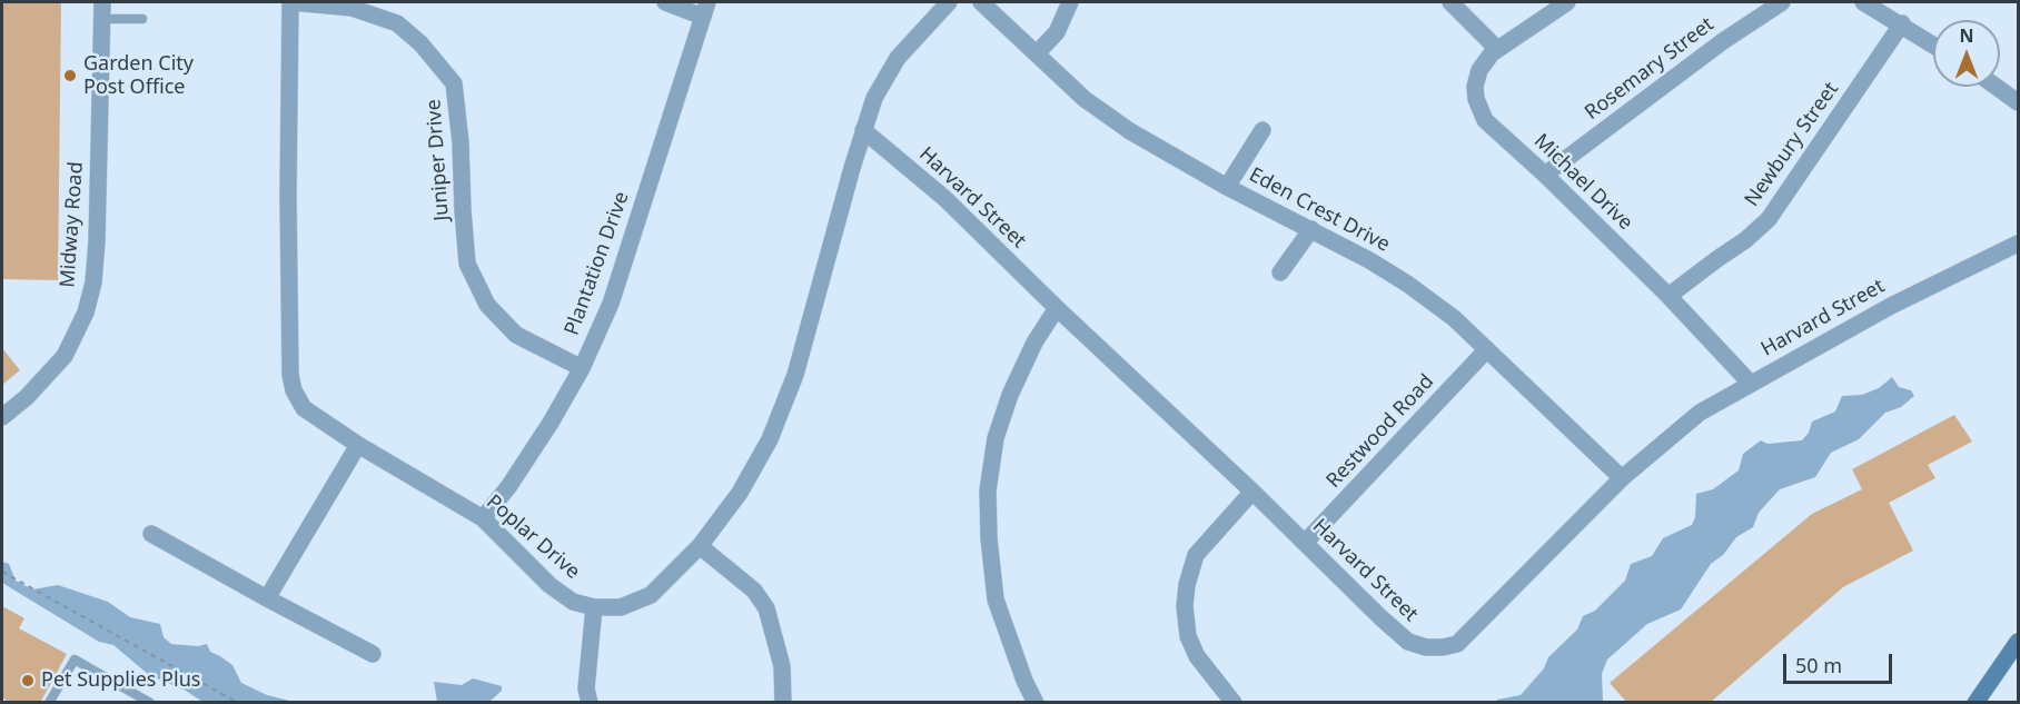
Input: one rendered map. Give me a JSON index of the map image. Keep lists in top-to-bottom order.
{
  "streets": {
    "street": [
      "Rosemary Street",
      "Newbury Street",
      "Juniper Drive",
      "Michael Drive",
      "Harvard Street",
      "Eden Crest Drive",
      "Midway Road",
      "Plantation Drive",
      "Restwood Road",
      "Poplar Drive"
    ]
  },
  "crossings": [
    ["Rosemary Street", "Michael Drive"],
    ["Newbury Street", "Michael Drive"],
    ["Juniper Drive", "Plantation Drive"],
    ["Juniper Drive", "Poplar Drive"],
    ["Michael Drive", "Harvard Street"],
    ["Harvard Street", "Eden Crest Drive"],
    ["Harvard Street", "Restwood Road"],
    ["Harvard Street", "Poplar Drive"],
    ["Eden Crest Drive", "Restwood Road"],
    ["Plantation Drive", "Poplar Drive"]
  ],
  "places": ["Garden City Post Office", "Pet Supplies Plus"],
  "scale_bar": "50 m",
  "north": "top"
}
